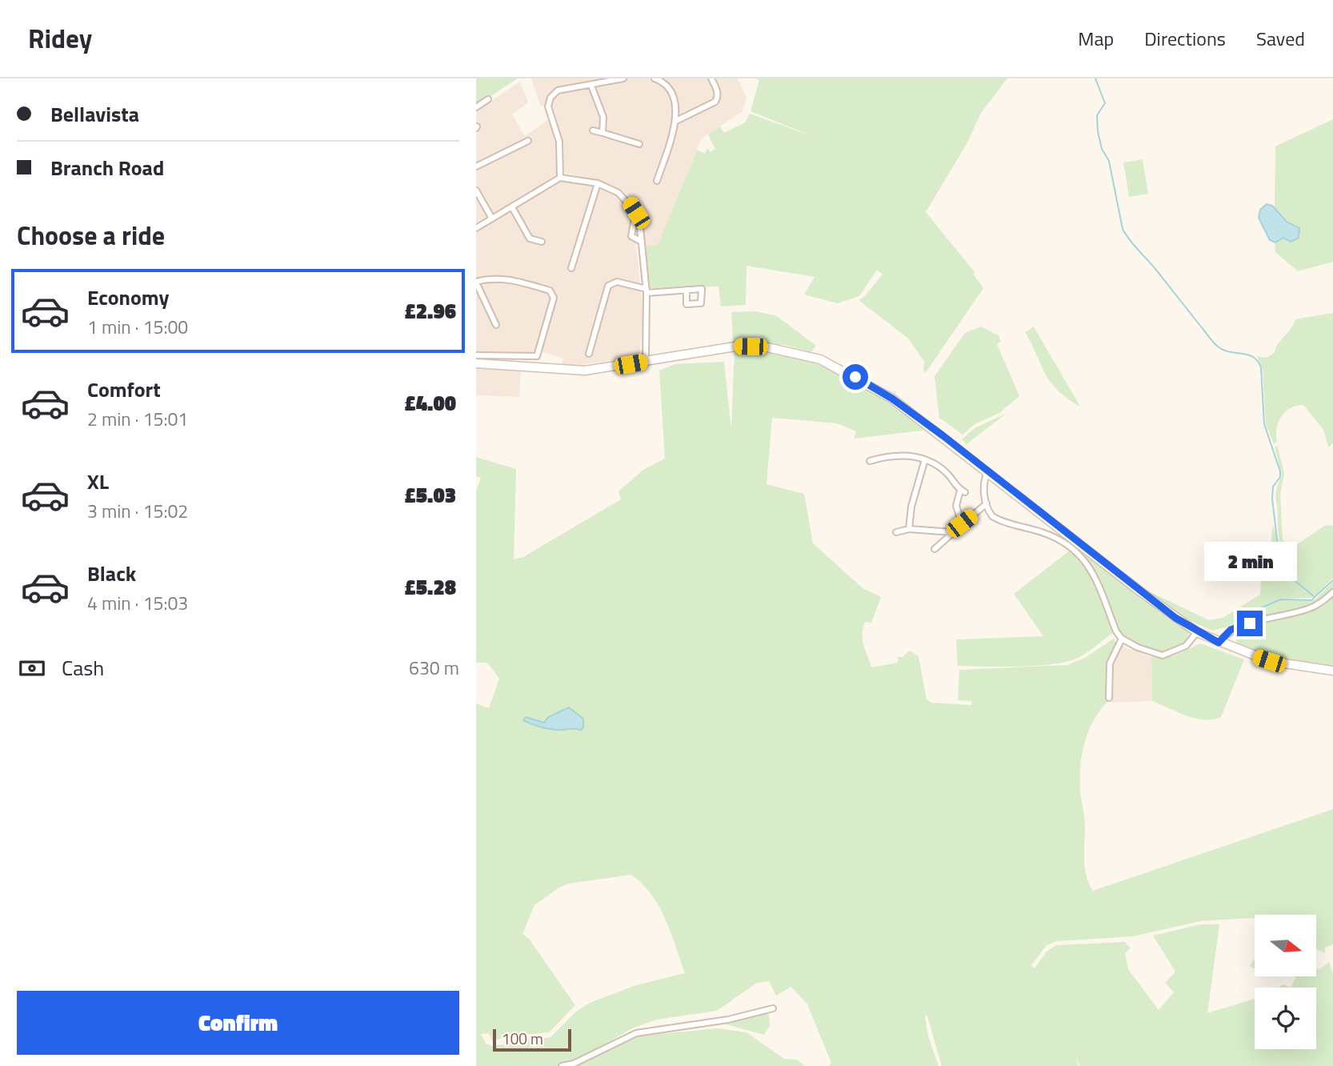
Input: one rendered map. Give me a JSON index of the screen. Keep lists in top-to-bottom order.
{
  "scale_bar": "100 m",
  "north": "right",
  "page": {
    "header": "Ridey",
    "nav": ["Map", "Directions", "Saved"],
    "banner": ["Bellavista", "Branch Road"],
    "heading": "Choose a ride",
    "list": [
      {
        "name": "Economy",
        "note": "1 min · 15:00",
        "value": "£2.96"
      },
      {
        "name": "Comfort",
        "note": "2 min · 15:01",
        "value": "£4.00"
      },
      {
        "name": "XL",
        "note": "3 min · 15:02",
        "value": "£5.03"
      },
      {
        "name": "Black",
        "note": "4 min · 15:03",
        "value": "£5.28"
      }
    ],
    "bubble": "2 min",
    "pay": ["Cash", "630 m"],
    "buttons": "Confirm",
    "scale": "100 m"
  }
}
